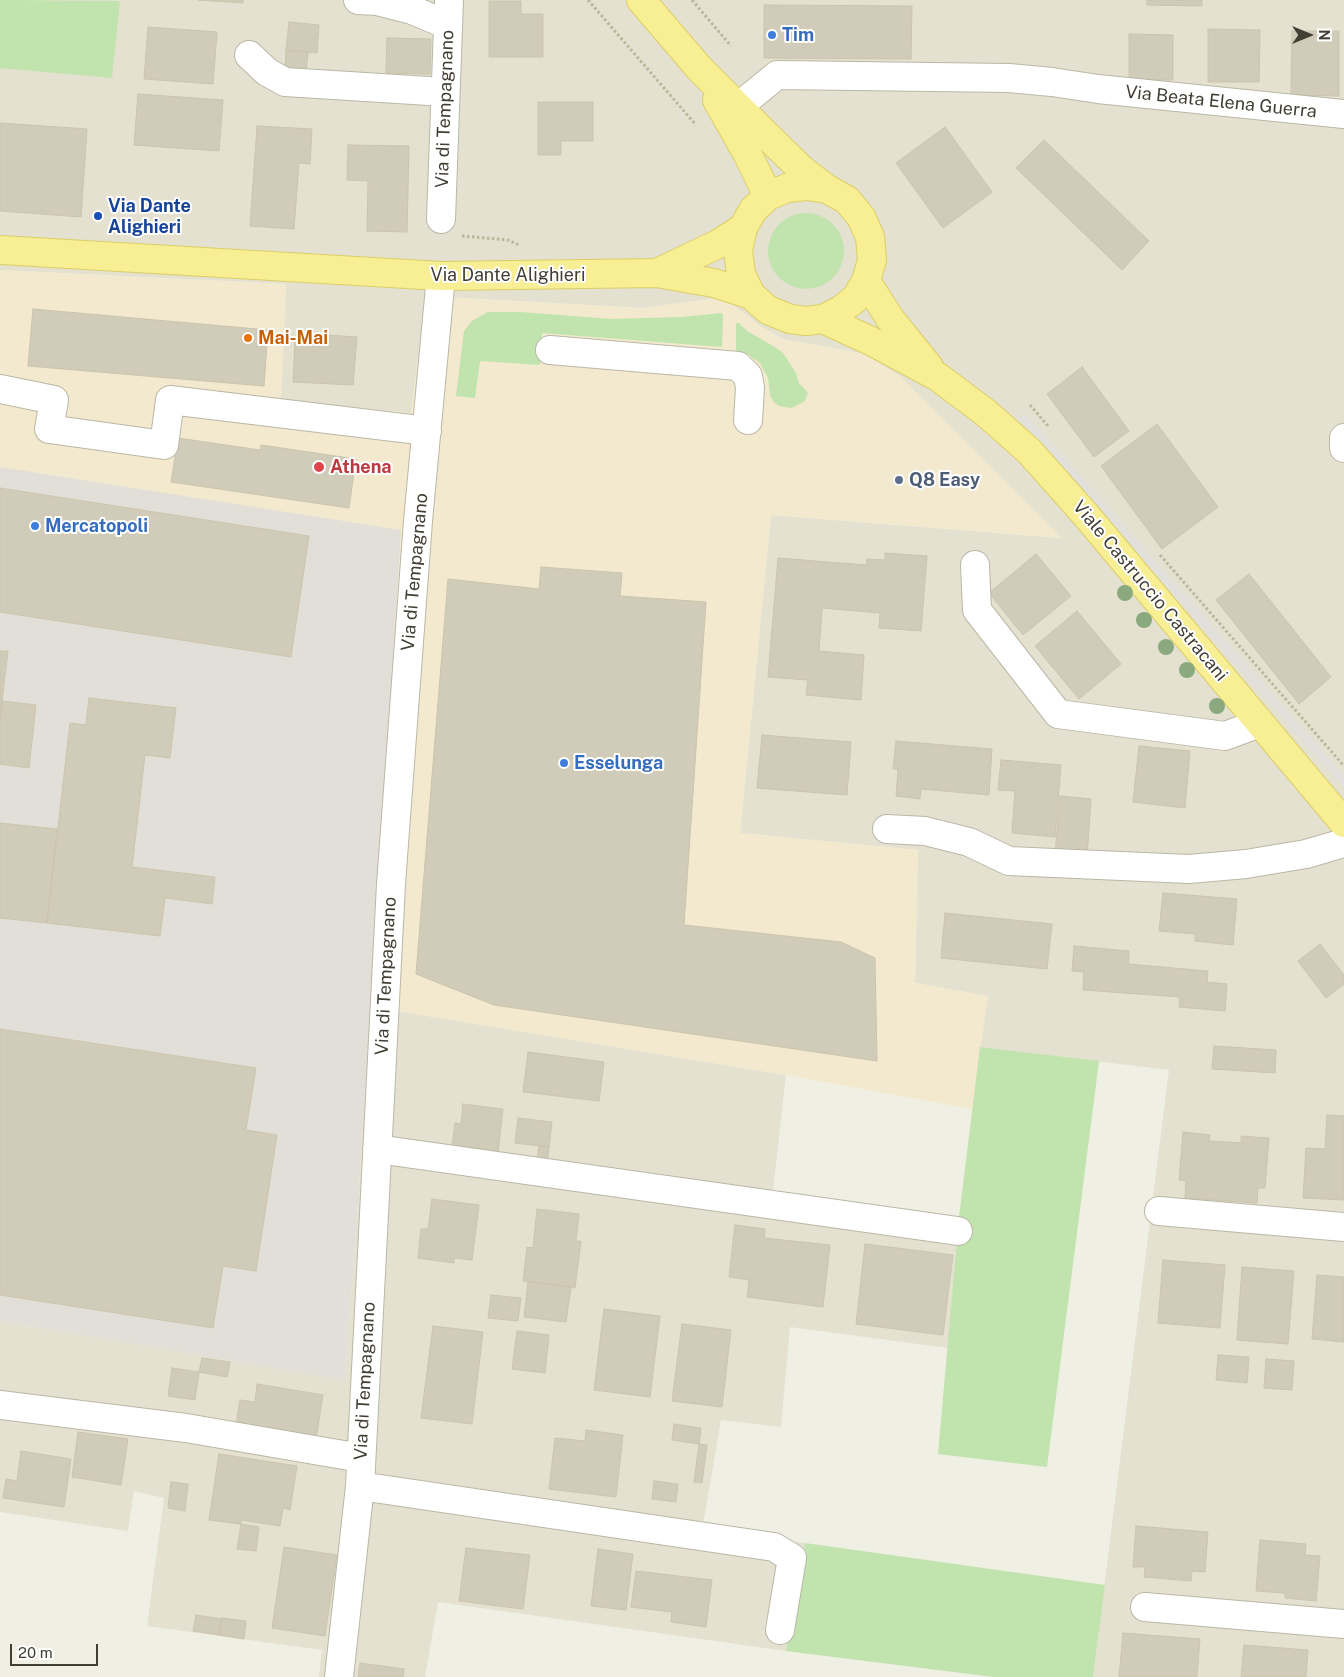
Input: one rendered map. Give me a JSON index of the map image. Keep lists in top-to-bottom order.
{
  "streets": {
    "main road": ["Via Dante Alighieri", "Viale Castruccio Castracani"],
    "street": ["Via Beata Elena Guerra", "Via di Tempagnano"]
  },
  "crossings": [
    ["Via di Tempagnano", "Via Dante Alighieri"],
    ["Via Dante Alighieri", "Viale Castruccio Castracani"]
  ],
  "places": [
    "Tim",
    "Via Dante Alighieri",
    "Mai-Mai",
    "Athena",
    "Q8 Easy",
    "Mercatopoli",
    "Esselunga"
  ],
  "scale_bar": "20 m",
  "north": "right"
}
